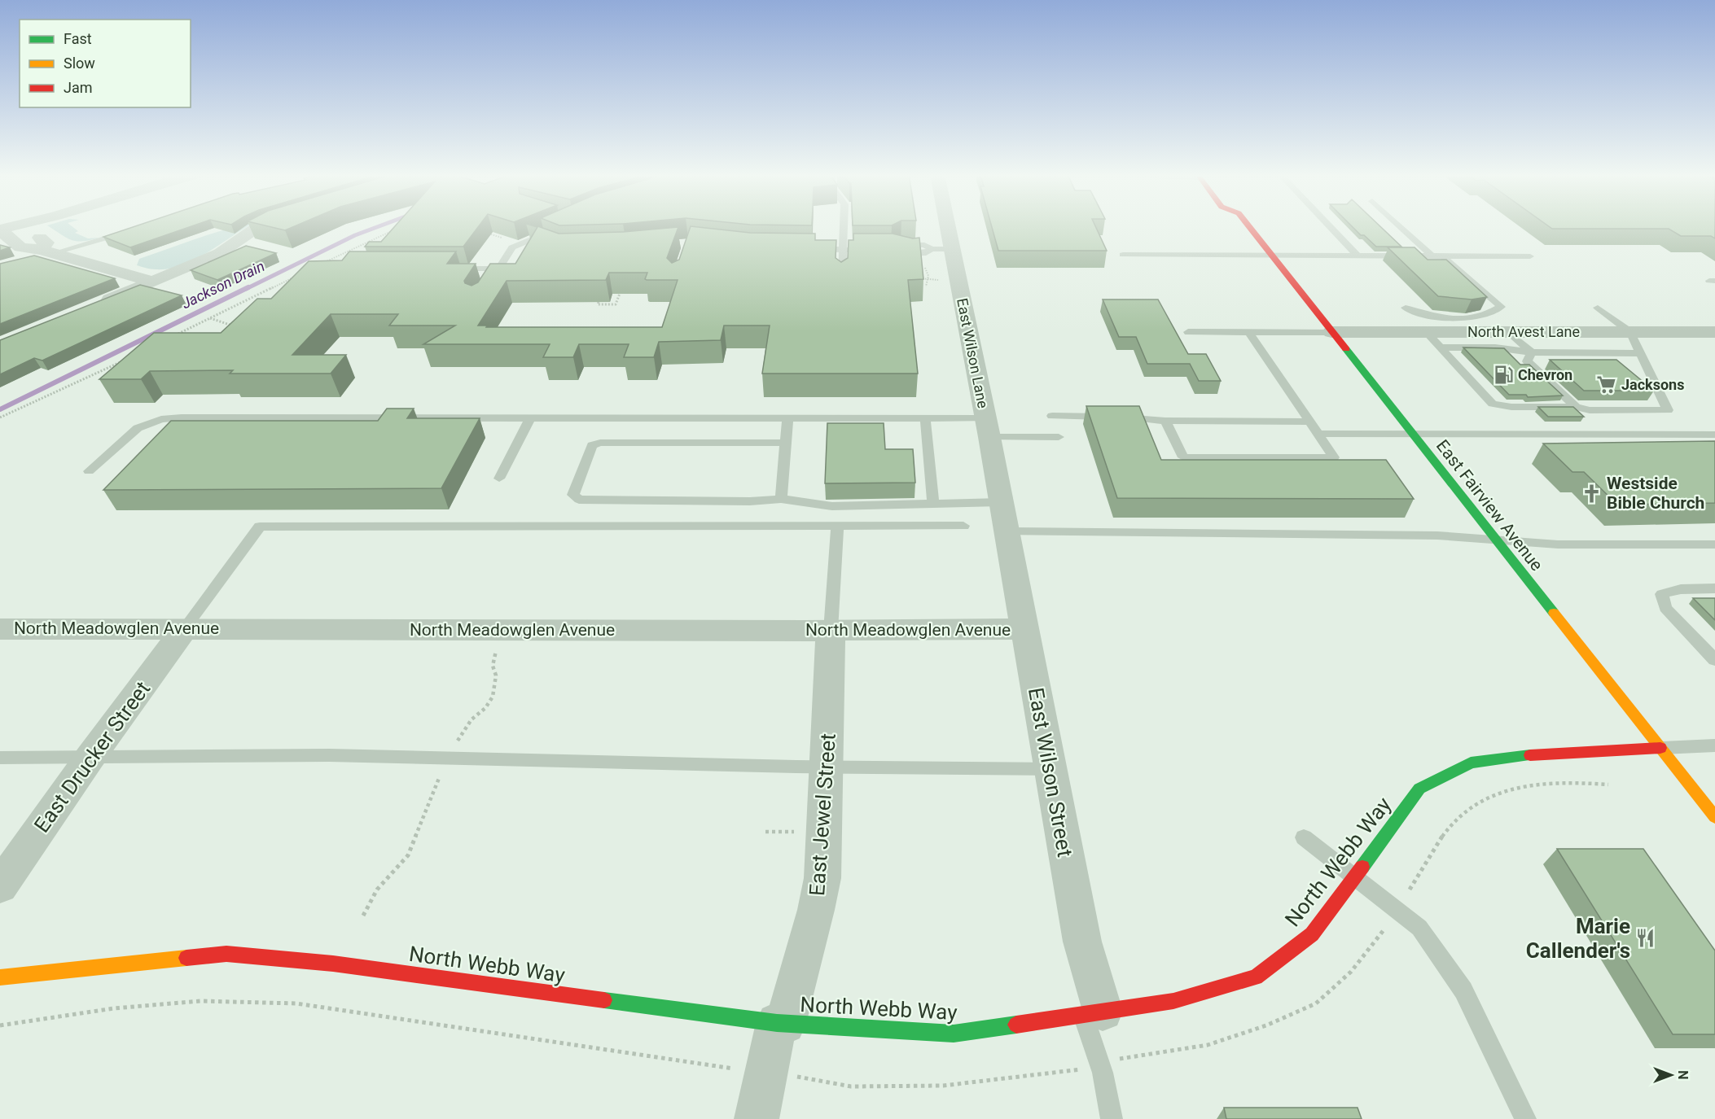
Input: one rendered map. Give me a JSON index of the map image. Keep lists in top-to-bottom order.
{
  "streets": {
    "main road": ["East Fairview Avenue", "North Webb Way"],
    "street": [
      "North Avest Lane",
      "East Wilson Lane",
      "North Meadowglen Avenue",
      "East Drucker Street",
      "East Wilson Street",
      "East Jewel Street"
    ]
  },
  "crossings": [
    ["North Avest Lane", "East Fairview Avenue"],
    ["East Wilson Lane", "East Wilson Street"],
    ["East Fairview Avenue", "North Webb Way"],
    ["North Meadowglen Avenue", "East Drucker Street"],
    ["North Meadowglen Avenue", "East Wilson Street"],
    ["North Meadowglen Avenue", "East Jewel Street"],
    ["East Wilson Street", "North Webb Way"],
    ["East Jewel Street", "North Webb Way"]
  ],
  "water": ["Jackson Drain"],
  "places": {
    "fuel station": ["Chevron"],
    "supermarket": ["Jacksons"],
    "church": ["Westside Bible Church"],
    "restaurant": ["Marie Callender's"]
  },
  "legend": ["Fast", "Slow", "Jam"],
  "north": "right"
}
